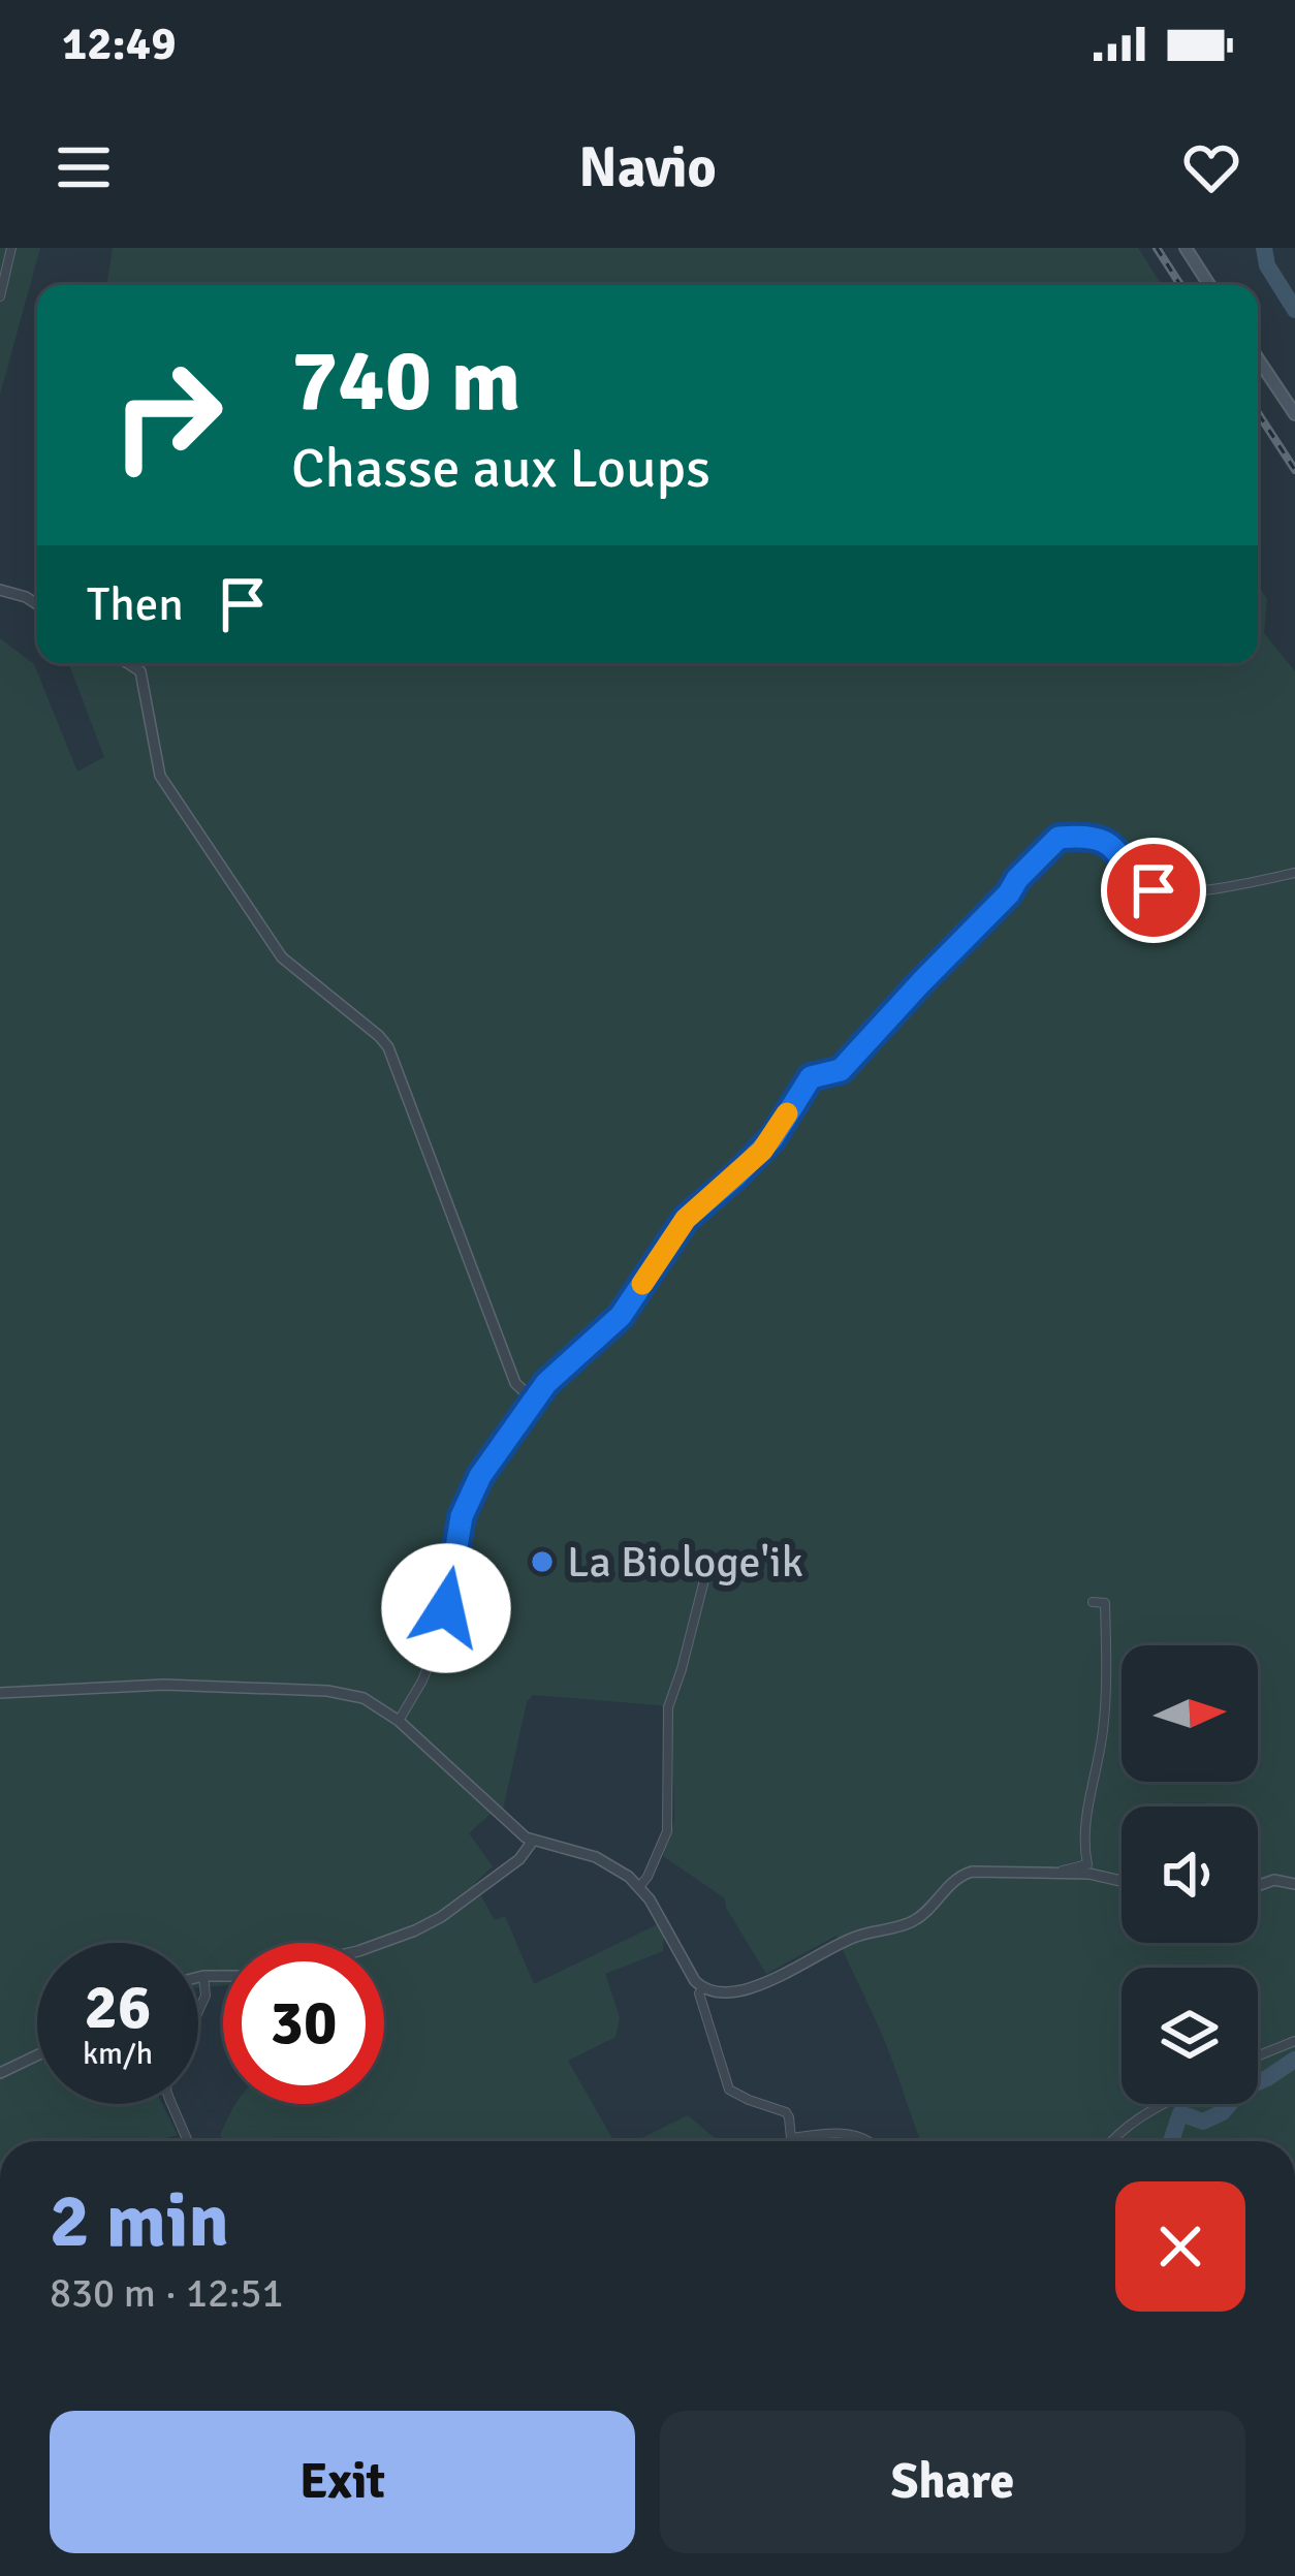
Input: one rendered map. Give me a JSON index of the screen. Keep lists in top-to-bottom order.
{
  "places": ["La Biologe'ik"],
  "north": "right",
  "page": {
    "status": "12:49",
    "header": "Navio",
    "turn": ["740 m", "Chasse aux Loups"],
    "then": "Then",
    "speed": "26 km/h",
    "limit": "30",
    "heading": ["2 min", "830 m · 12:51"],
    "buttons": ["Exit", "Share"]
  }
}
